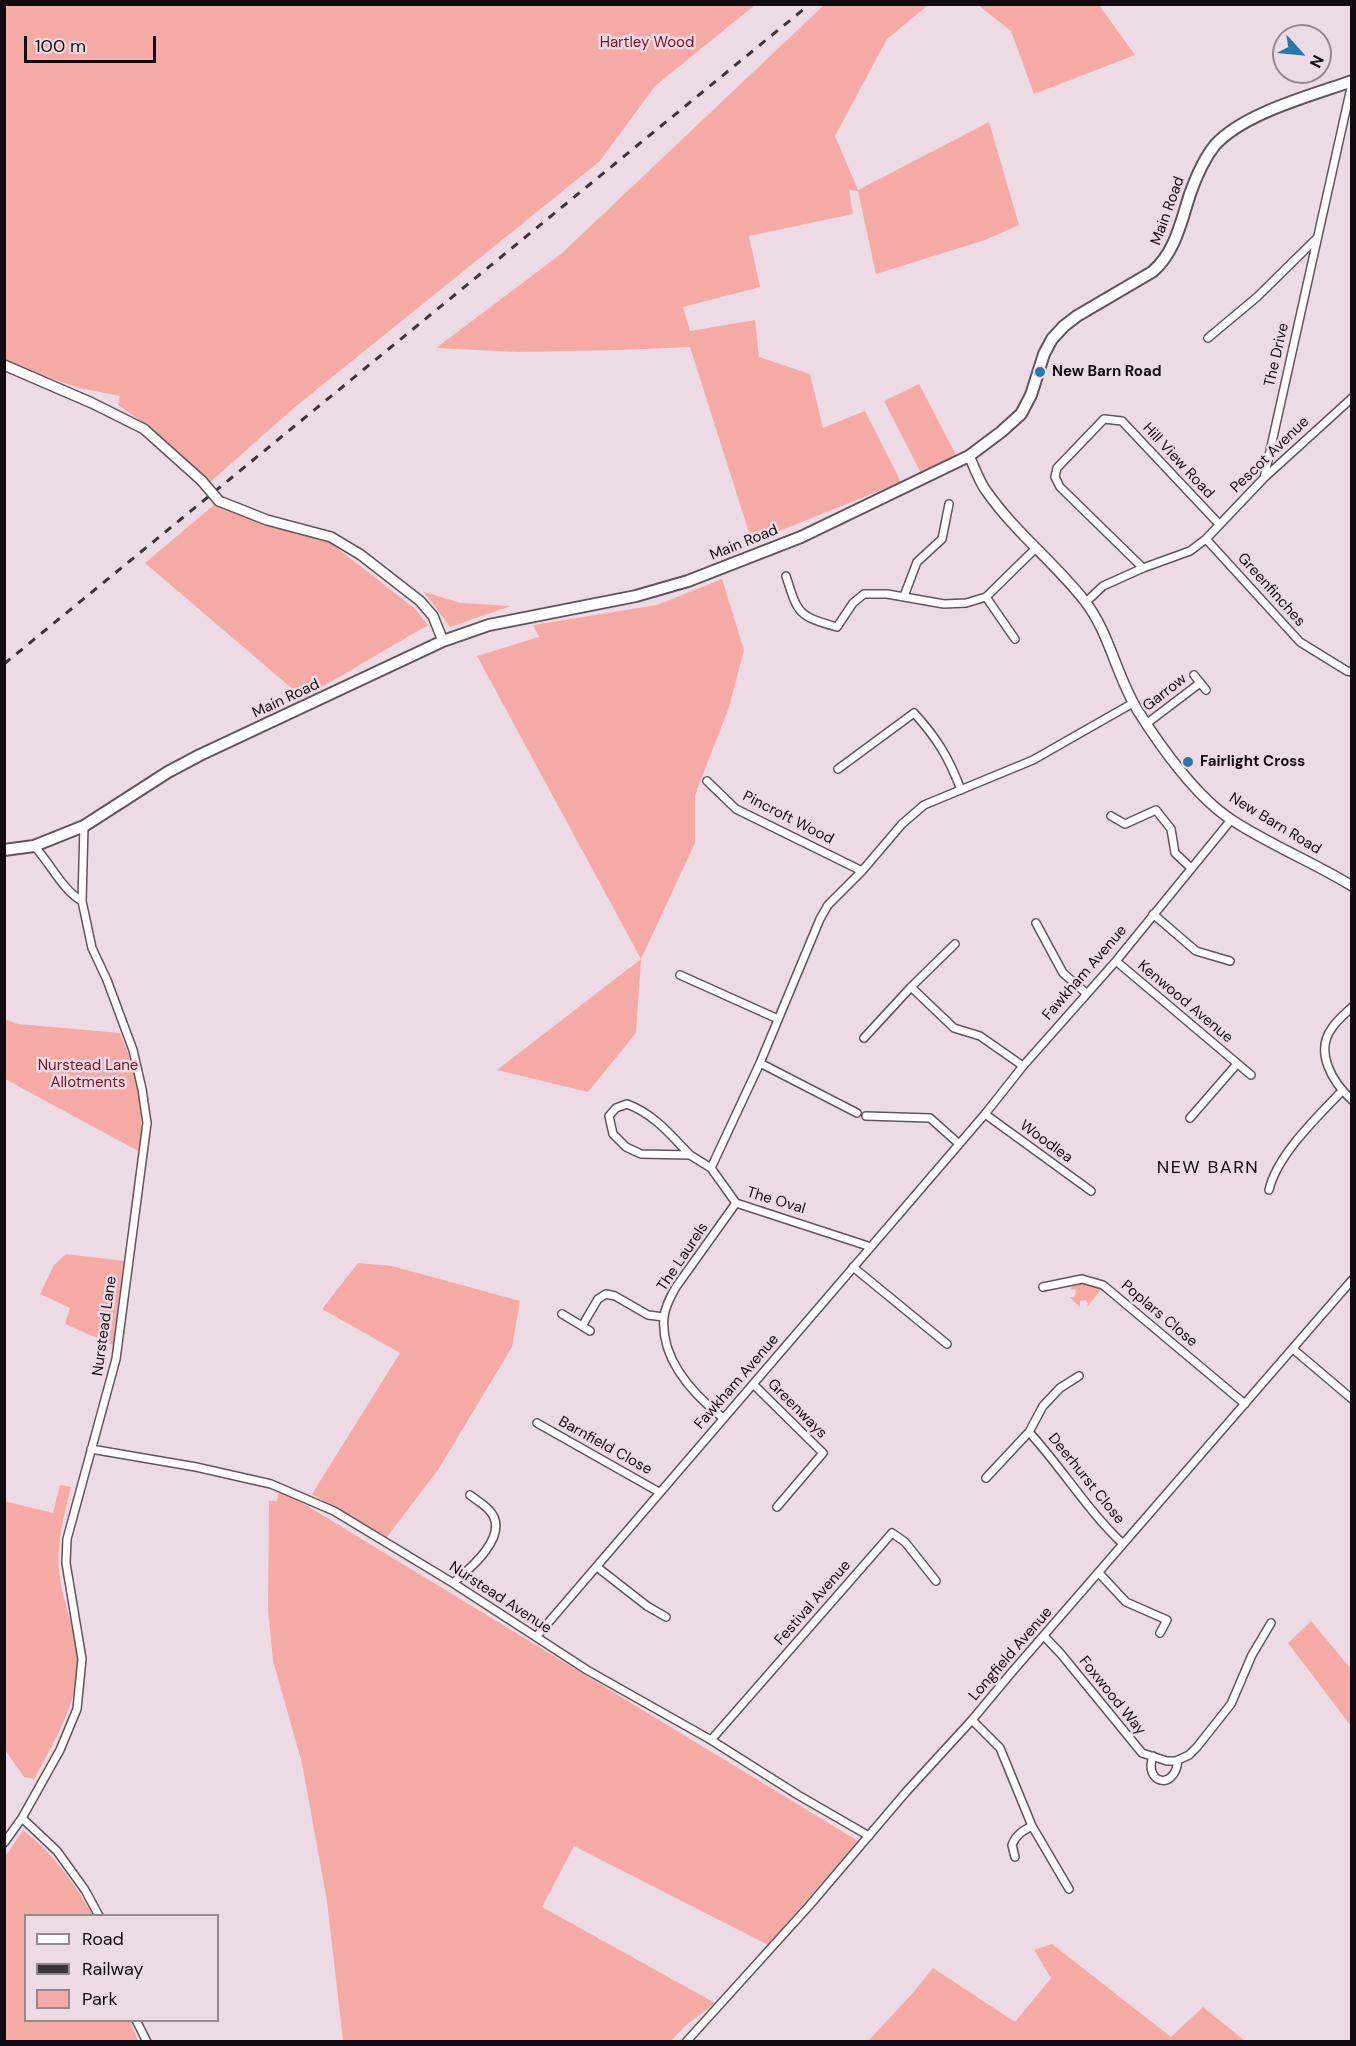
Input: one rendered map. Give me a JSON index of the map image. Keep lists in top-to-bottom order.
{
  "streets": {
    "main road": ["Main Road"],
    "street": [
      "The Drive",
      "Pescot Avenue",
      "Hill View Road",
      "Greenfinches",
      "Garrow",
      "Pincroft Wood",
      "New Barn Road",
      "Fawkham Avenue",
      "Kenwood Avenue",
      "Woodlea",
      "The Oval",
      "The Laurels",
      "Poplars Close",
      "Nurstead Lane",
      "Greenways",
      "Barnfield Close",
      "Deerhurst Close",
      "Nurstead Avenue",
      "Festival Avenue",
      "Longfield Avenue",
      "Foxwood Way"
    ]
  },
  "crossings": [
    ["Main Road", "The Drive"],
    ["Main Road", "New Barn Road"],
    ["Main Road", "Nurstead Lane"],
    ["The Drive", "Pescot Avenue"],
    ["Pescot Avenue", "Hill View Road"],
    ["Pescot Avenue", "Greenfinches"],
    ["Pescot Avenue", "New Barn Road"],
    ["Garrow", "New Barn Road"],
    ["New Barn Road", "Fawkham Avenue"],
    ["Fawkham Avenue", "Kenwood Avenue"],
    ["Fawkham Avenue", "Woodlea"],
    ["Fawkham Avenue", "The Oval"],
    ["Fawkham Avenue", "Greenways"],
    ["Fawkham Avenue", "Barnfield Close"],
    ["Fawkham Avenue", "Nurstead Avenue"],
    ["The Oval", "The Laurels"],
    ["Poplars Close", "Longfield Avenue"],
    ["Nurstead Lane", "Nurstead Avenue"],
    ["Deerhurst Close", "Longfield Avenue"],
    ["Nurstead Avenue", "Festival Avenue"],
    ["Nurstead Avenue", "Longfield Avenue"],
    ["Longfield Avenue", "Foxwood Way"]
  ],
  "districts": ["NEW BARN"],
  "parks": ["Hartley Wood", "Nurstead Lane Allotments"],
  "places": ["New Barn Road", "Fairlight Cross"],
  "legend": ["Road", "Railway", "Park"],
  "scale_bar": "100 m",
  "north": "bottom right"
}
